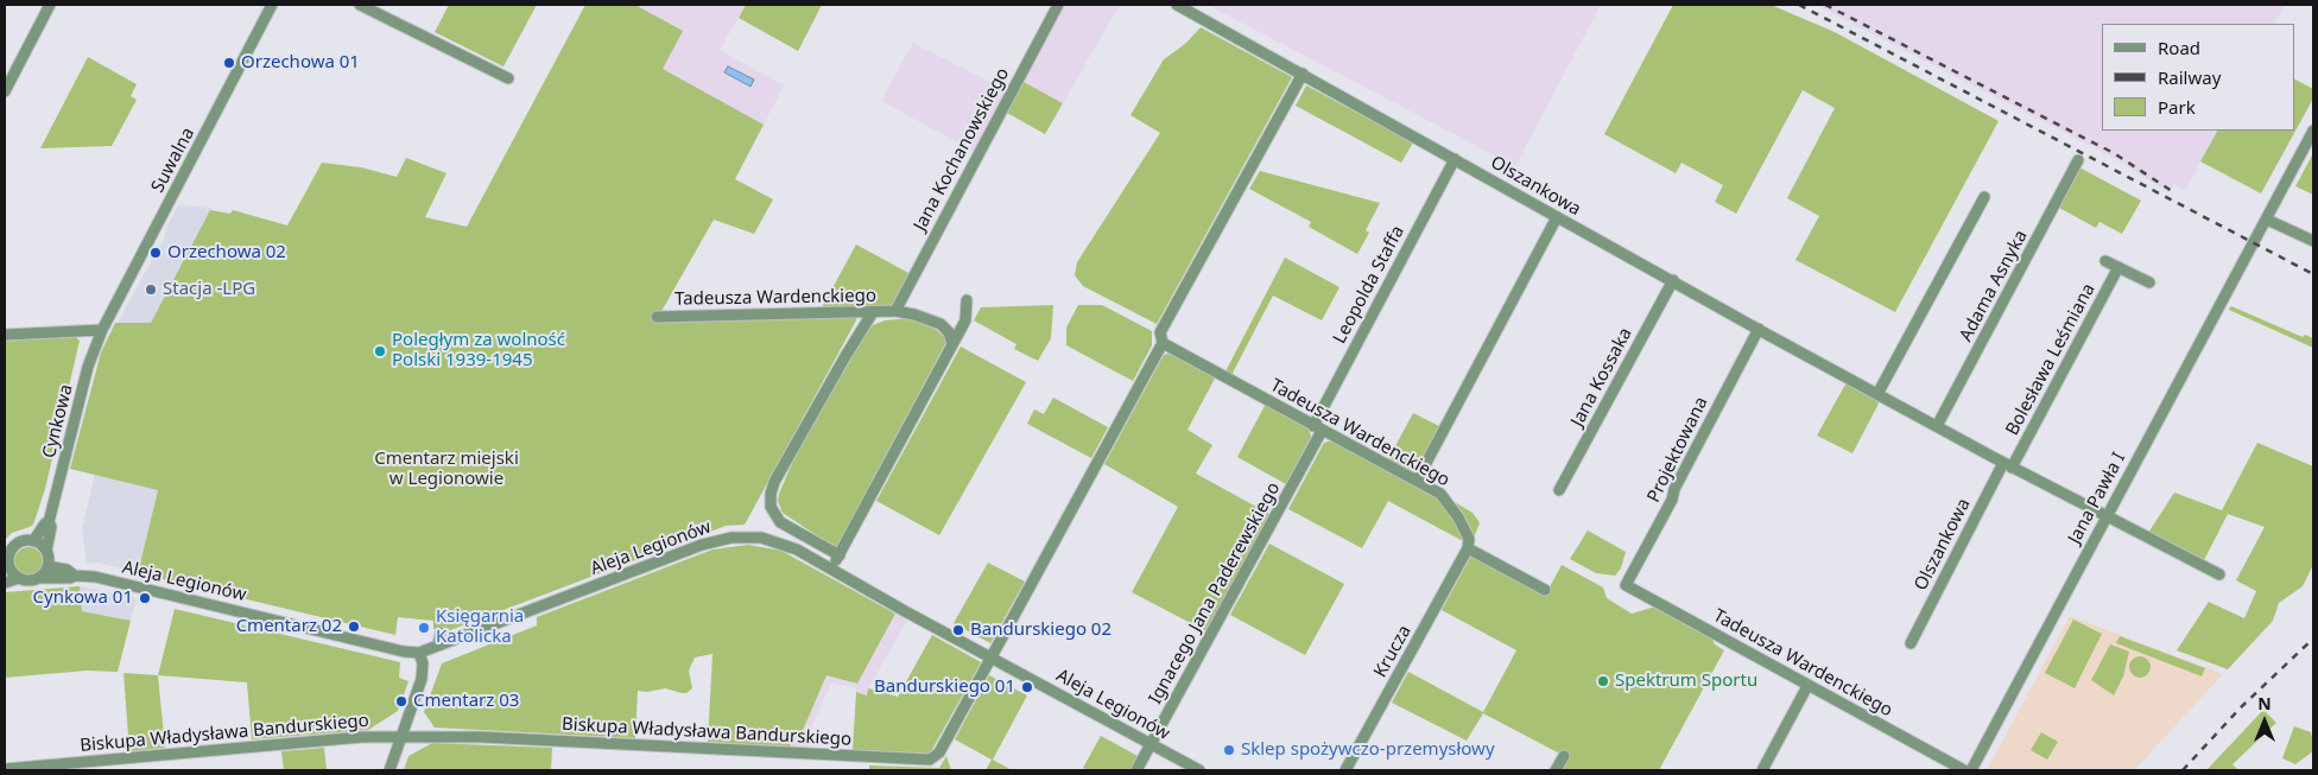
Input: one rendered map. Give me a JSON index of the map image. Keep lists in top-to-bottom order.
{
  "streets": {
    "street": [
      "Jana Kochanowskiego",
      "Suwalna",
      "Olszankowa",
      "Leopolda Staffa",
      "Adama Asnyka",
      "Tadeusza Wardenckiego",
      "Bolesława Leśmiana",
      "Jana Kossaka",
      "Cynkowa",
      "Projektowana",
      "Jana Pawła I",
      "Aleja Legionów",
      "Ignacego Jana Paderewskiego",
      "Krucza",
      "Biskupa Władysława Bandurskiego"
    ]
  },
  "crossings": [
    ["Jana Kochanowskiego", "Tadeusza Wardenckiego"],
    ["Suwalna", "Cynkowa"],
    ["Olszankowa", "Leopolda Staffa"],
    ["Olszankowa", "Adama Asnyka"],
    ["Olszankowa", "Bolesława Leśmiana"],
    ["Olszankowa", "Jana Kossaka"],
    ["Olszankowa", "Projektowana"],
    ["Olszankowa", "Jana Pawła I"],
    ["Olszankowa", "Biskupa Władysława Bandurskiego"],
    ["Leopolda Staffa", "Tadeusza Wardenckiego"],
    ["Leopolda Staffa", "Ignacego Jana Paderewskiego"],
    ["Tadeusza Wardenckiego", "Projektowana"],
    ["Tadeusza Wardenckiego", "Ignacego Jana Paderewskiego"],
    ["Tadeusza Wardenckiego", "Krucza"],
    ["Tadeusza Wardenckiego", "Biskupa Władysława Bandurskiego"],
    ["Cynkowa", "Aleja Legionów"],
    ["Aleja Legionów", "Ignacego Jana Paderewskiego"],
    ["Aleja Legionów", "Biskupa Władysława Bandurskiego"]
  ],
  "parks": ["Cmentarz miejski w Legionowie"],
  "places": [
    "Orzechowa 01",
    "Orzechowa 02",
    "Stacja -LPG",
    "Poległym za wolność Polski 1939-1945",
    "Cynkowa 01",
    "Cmentarz 02",
    "Księgarnia Katolicka",
    "Bandurskiego 02",
    "Spektrum Sportu",
    "Bandurskiego 01",
    "Cmentarz 03",
    "Sklep spożywczo-przemysłowy"
  ],
  "legend": ["Road", "Railway", "Park"],
  "north": "top"
}
